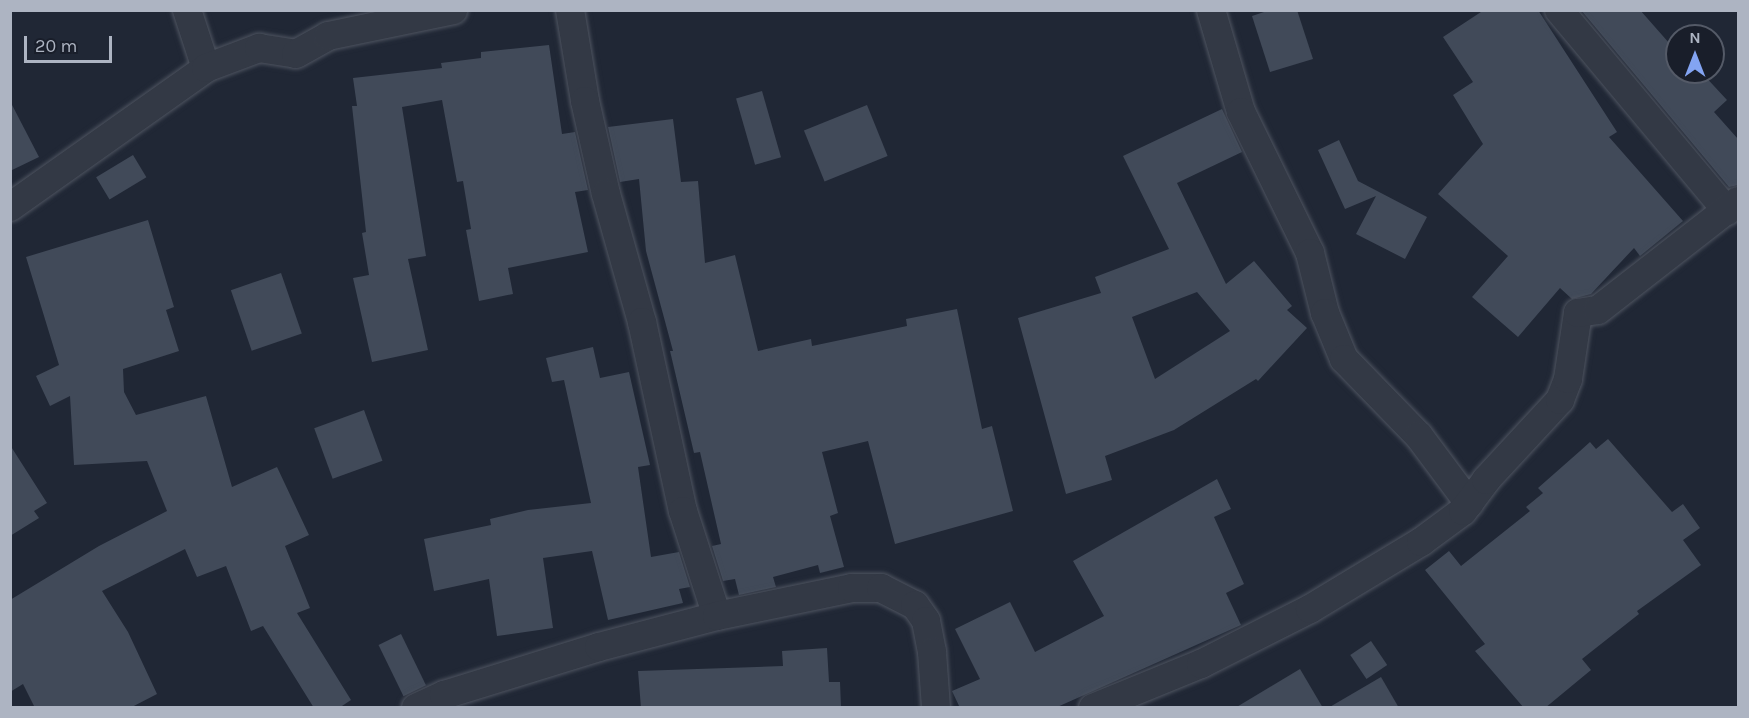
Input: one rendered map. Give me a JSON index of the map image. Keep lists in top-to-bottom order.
{
  "scale_bar": "20 m",
  "north": "top"
}
